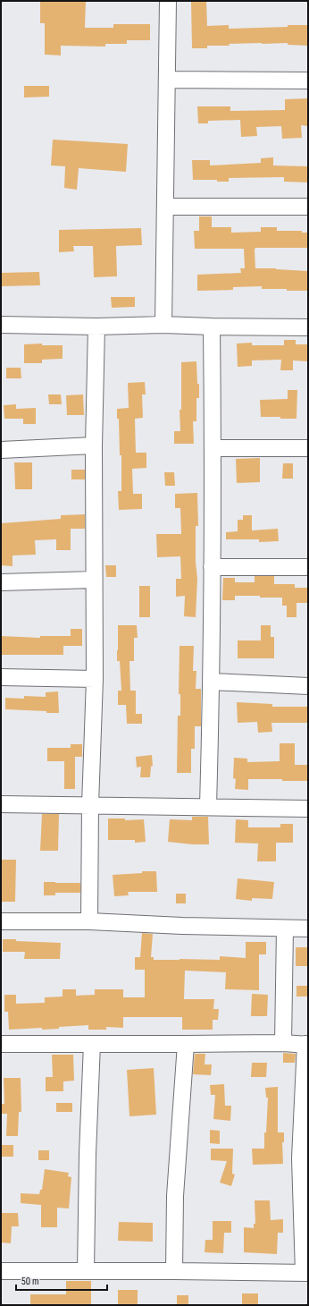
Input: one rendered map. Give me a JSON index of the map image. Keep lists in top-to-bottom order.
{
  "scale_bar": "50 m"
}
